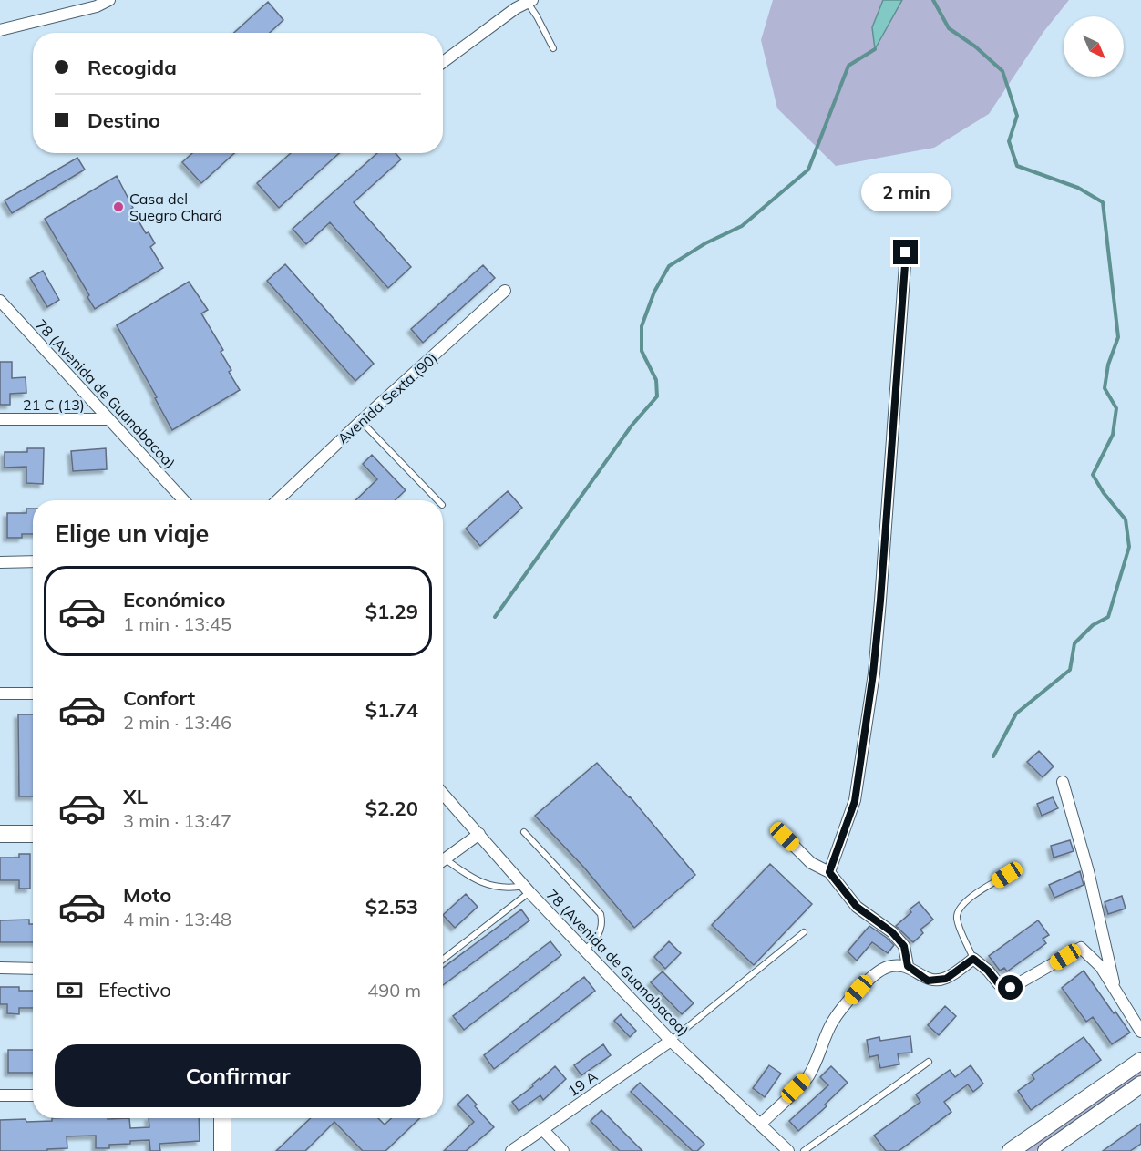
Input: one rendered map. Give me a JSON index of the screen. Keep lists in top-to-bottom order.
{
  "streets": {
    "street": [
      "78 (Avenida de Guanabacoa)",
      "Avenida Sexta (90)",
      "21 C (13)",
      "19 A"
    ]
  },
  "crossings": [
    ["78 (Avenida de Guanabacoa)", "21 C (13)"],
    ["78 (Avenida de Guanabacoa)", "19 A"]
  ],
  "places": ["Casa del Suegro Chará"],
  "north": "bottom right",
  "page": {
    "banner": ["Recogida", "Destino"],
    "bubble": "2 min",
    "heading": "Elige un viaje",
    "list": [
      {
        "name": "Económico",
        "note": "1 min · 13:45",
        "value": "$1.29"
      },
      {
        "name": "Confort",
        "note": "2 min · 13:46",
        "value": "$1.74"
      },
      {
        "name": "XL",
        "note": "3 min · 13:47",
        "value": "$2.20"
      },
      {
        "name": "Moto",
        "note": "4 min · 13:48",
        "value": "$2.53"
      }
    ],
    "pay": ["Efectivo", "490 m"],
    "buttons": "Confirmar"
  }
}
